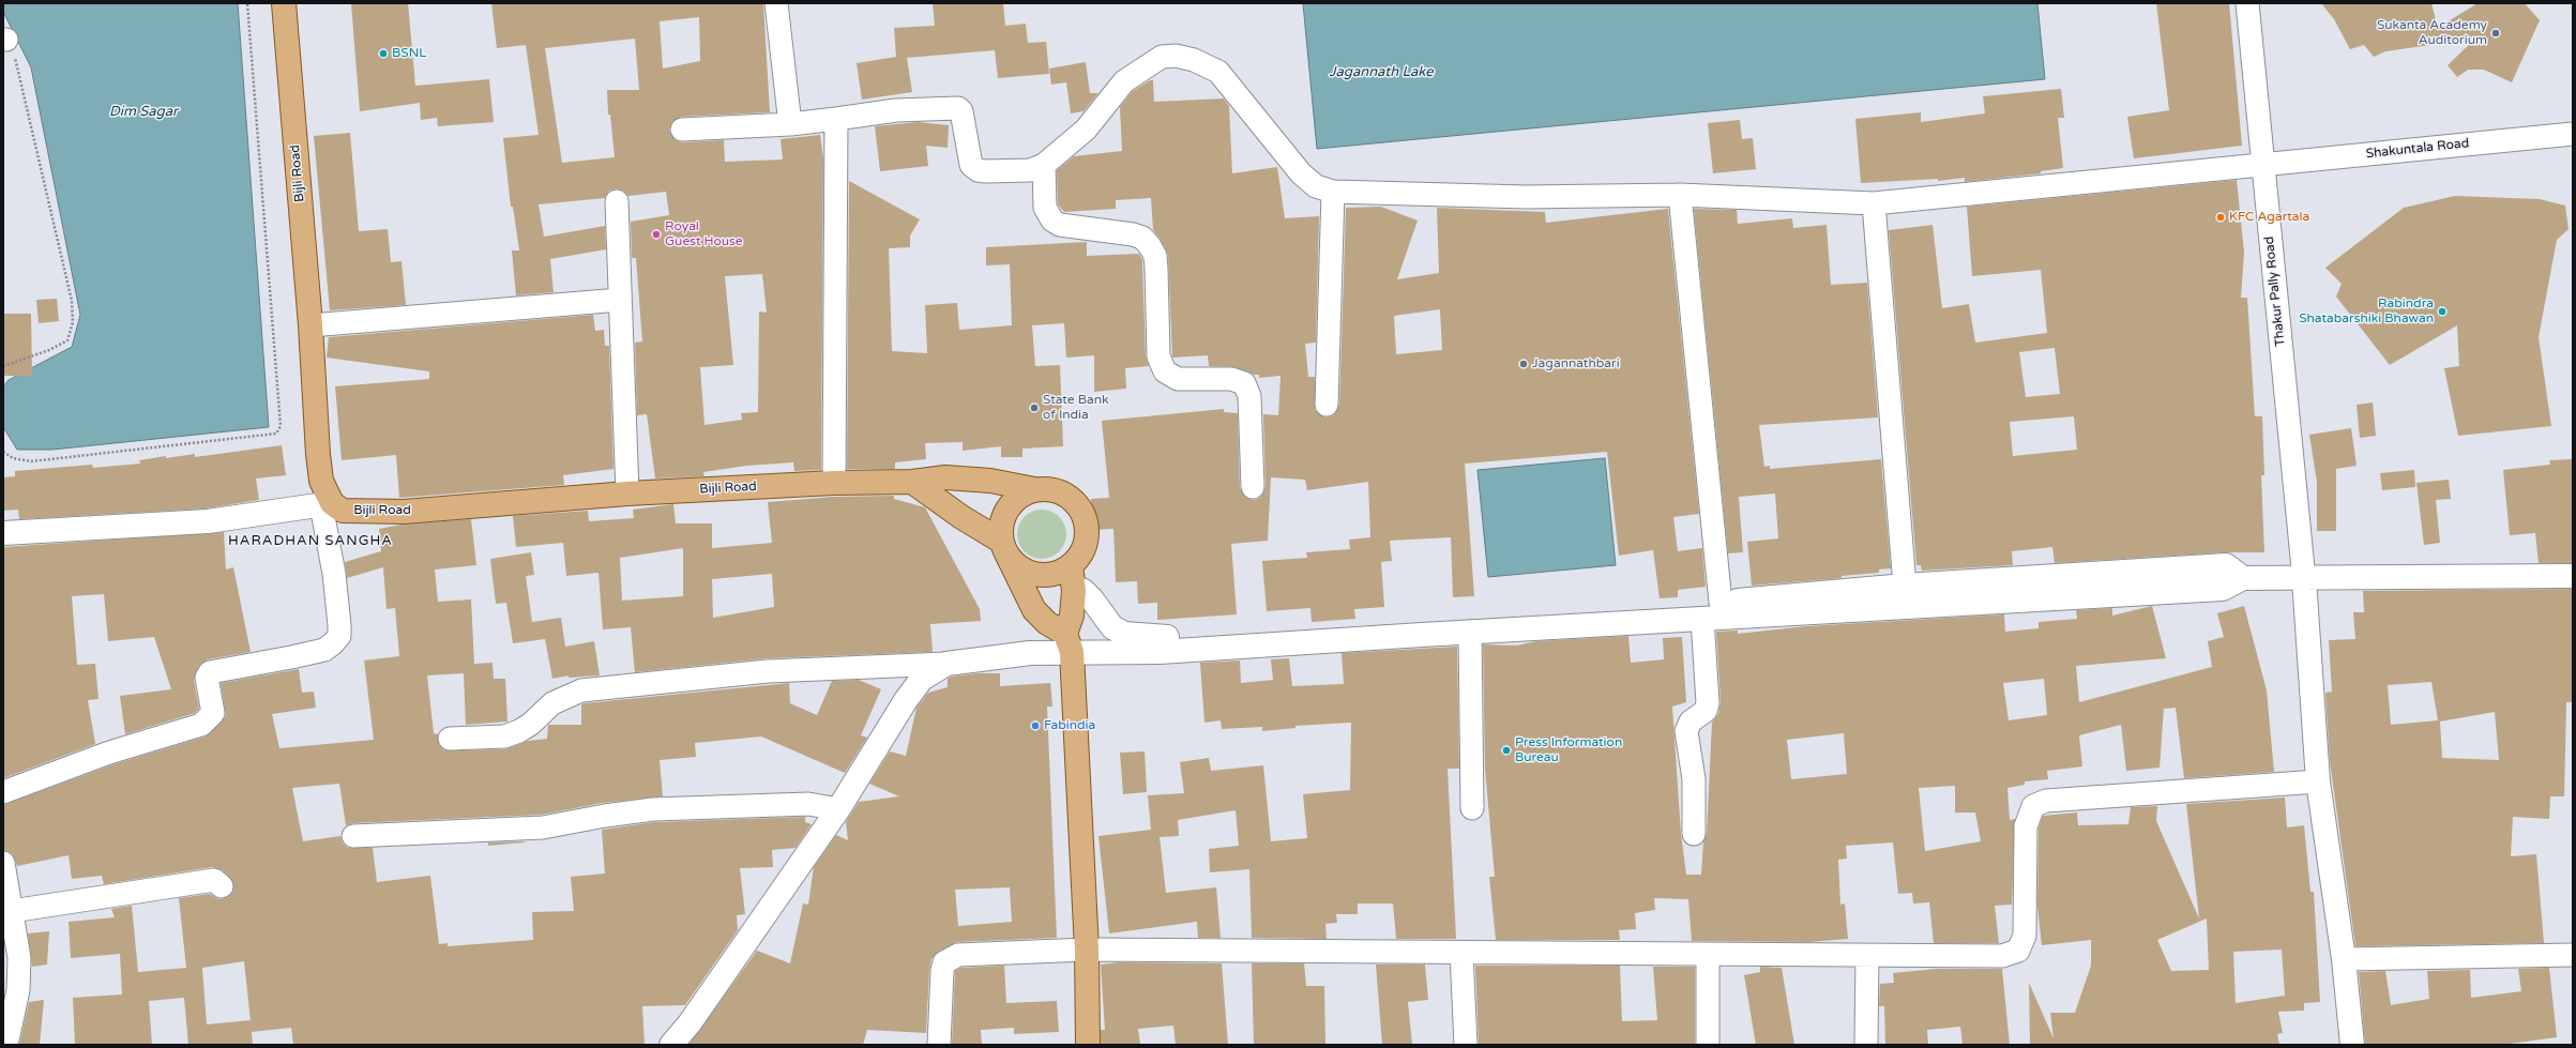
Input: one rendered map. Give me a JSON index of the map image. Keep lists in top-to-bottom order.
{
  "streets": {
    "main road": ["Bijli Road"],
    "street": ["Shakuntala Road", "Thakur Pally Road"]
  },
  "crossings": [
    ["Shakuntala Road", "Thakur Pally Road"]
  ],
  "districts": ["HARADHAN SANGHA"],
  "water": ["Jagannath Lake", "Dim Sagar"],
  "places": [
    "Sukanta Academy Auditorium",
    "BSNL",
    "KFC Agartala",
    "Royal Guest House",
    "Rabindra Shatabarshiki Bhawan",
    "Jagannathbari",
    "State Bank of India",
    "Fabindia",
    "Press Information Bureau"
  ]
}
